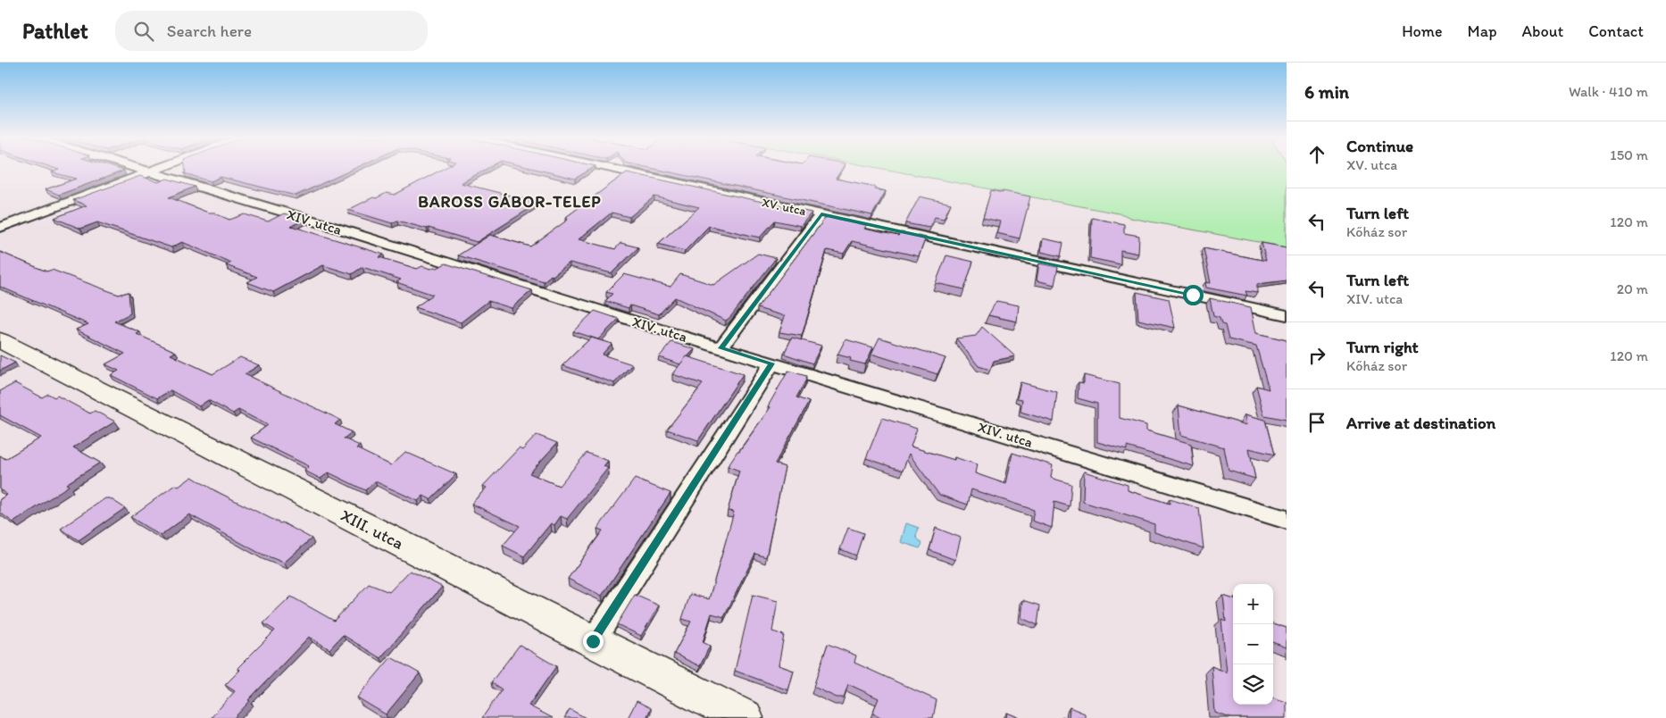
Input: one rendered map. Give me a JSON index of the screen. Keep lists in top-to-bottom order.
{
  "streets": {
    "street": ["XV. utca", "XIV. utca", "XIII. utca"]
  },
  "districts": ["BAROSS GÁBOR-TELEP"],
  "page": {
    "header": "Pathlet",
    "search": "Search here",
    "nav": [
      "Home",
      "Map",
      "About",
      "Contact"
    ],
    "heading": ["6 min", "Walk · 410 m"],
    "list": [
      ["Continue", "XV. utca", "150 m"],
      ["Turn left", "Kőház sor", "120 m"],
      ["Turn left", "XIV. utca", "20 m"],
      ["Turn right", "Kőház sor", "120 m"],
      "Arrive at destination"
    ],
    "map_buttons": ["+", "−"]
  }
}
